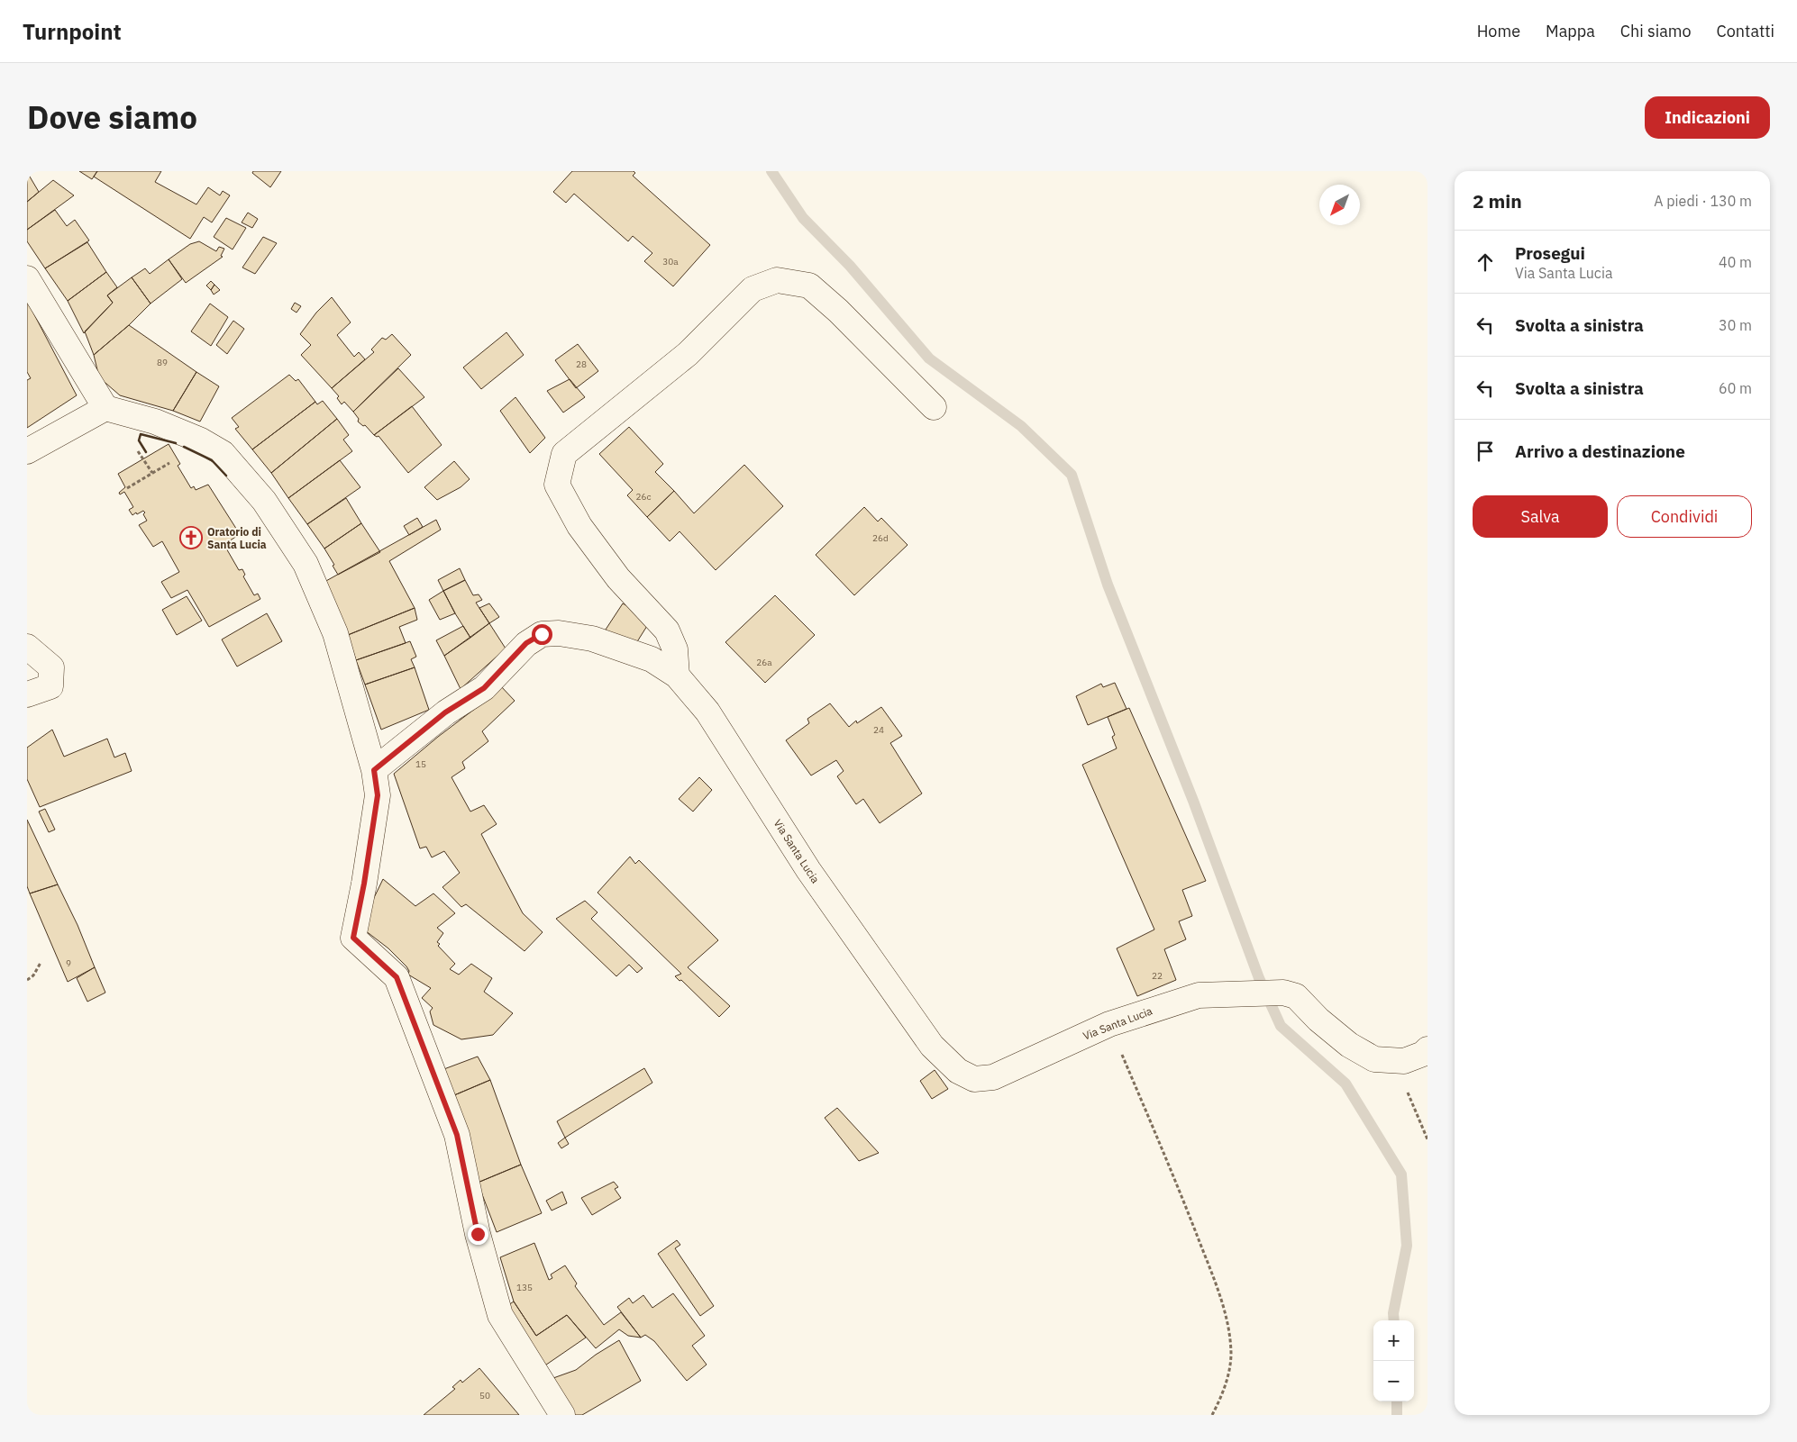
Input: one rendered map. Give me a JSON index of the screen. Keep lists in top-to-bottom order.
{
  "streets": {
    "street": ["Via Santa Lucia"]
  },
  "places": {
    "church": ["Oratorio di Santa Lucia"]
  },
  "house_numbers": [
    "30a",
    "89",
    "28",
    "26c",
    "26d",
    "26a",
    "24",
    "15",
    "9",
    "22",
    "135",
    "50"
  ],
  "north": "bottom left",
  "page": {
    "header": "Turnpoint",
    "nav": [
      "Home",
      "Mappa",
      "Chi siamo",
      "Contatti"
    ],
    "title": "Dove siamo",
    "buttons": [
      "Indicazioni",
      ["Salva", "Condividi"]
    ],
    "heading": ["2 min", "A piedi · 130 m"],
    "list": [
      ["Prosegui", "Via Santa Lucia", "40 m"],
      ["Svolta a sinistra", "30 m"],
      ["Svolta a sinistra", "60 m"],
      "Arrivo a destinazione"
    ],
    "map_buttons": ["+", "−"]
  }
}
